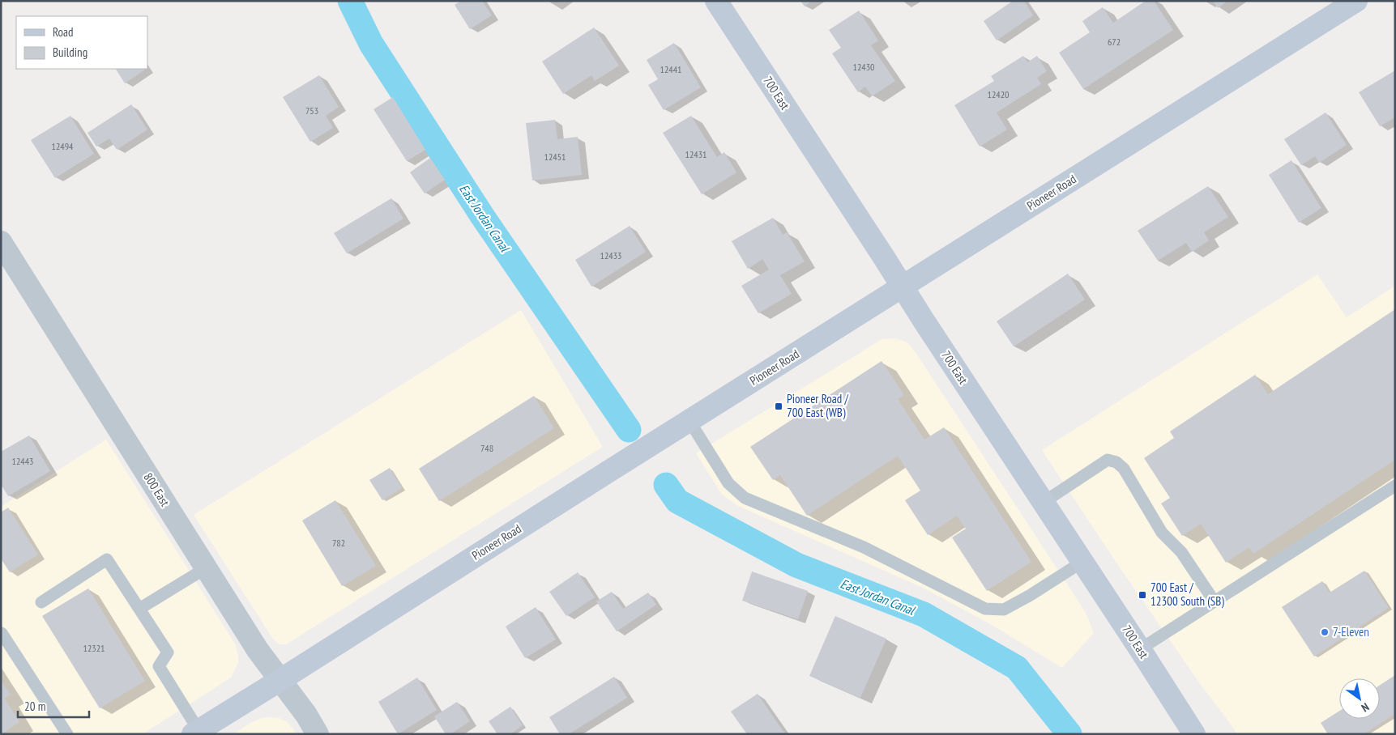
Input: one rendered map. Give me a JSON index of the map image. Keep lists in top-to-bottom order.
{
  "streets": {
    "street": ["700 East", "Pioneer Road", "800 East"]
  },
  "crossings": [
    ["700 East", "Pioneer Road"],
    ["Pioneer Road", "800 East"]
  ],
  "water": ["East Jordan Canal"],
  "places": {
    "transit": ["Pioneer Road / 700 East (WB)", "700 East / 12300 South (SB)"],
    "other": ["7-Eleven"]
  },
  "house_numbers": [
    "672",
    "12430",
    "12441",
    "12420",
    "753",
    "12494",
    "12431",
    "12451",
    "12433",
    "748",
    "12443",
    "782",
    "12321"
  ],
  "legend": ["Road", "Building"],
  "scale_bar": "20 m",
  "north": "bottom right"
}
